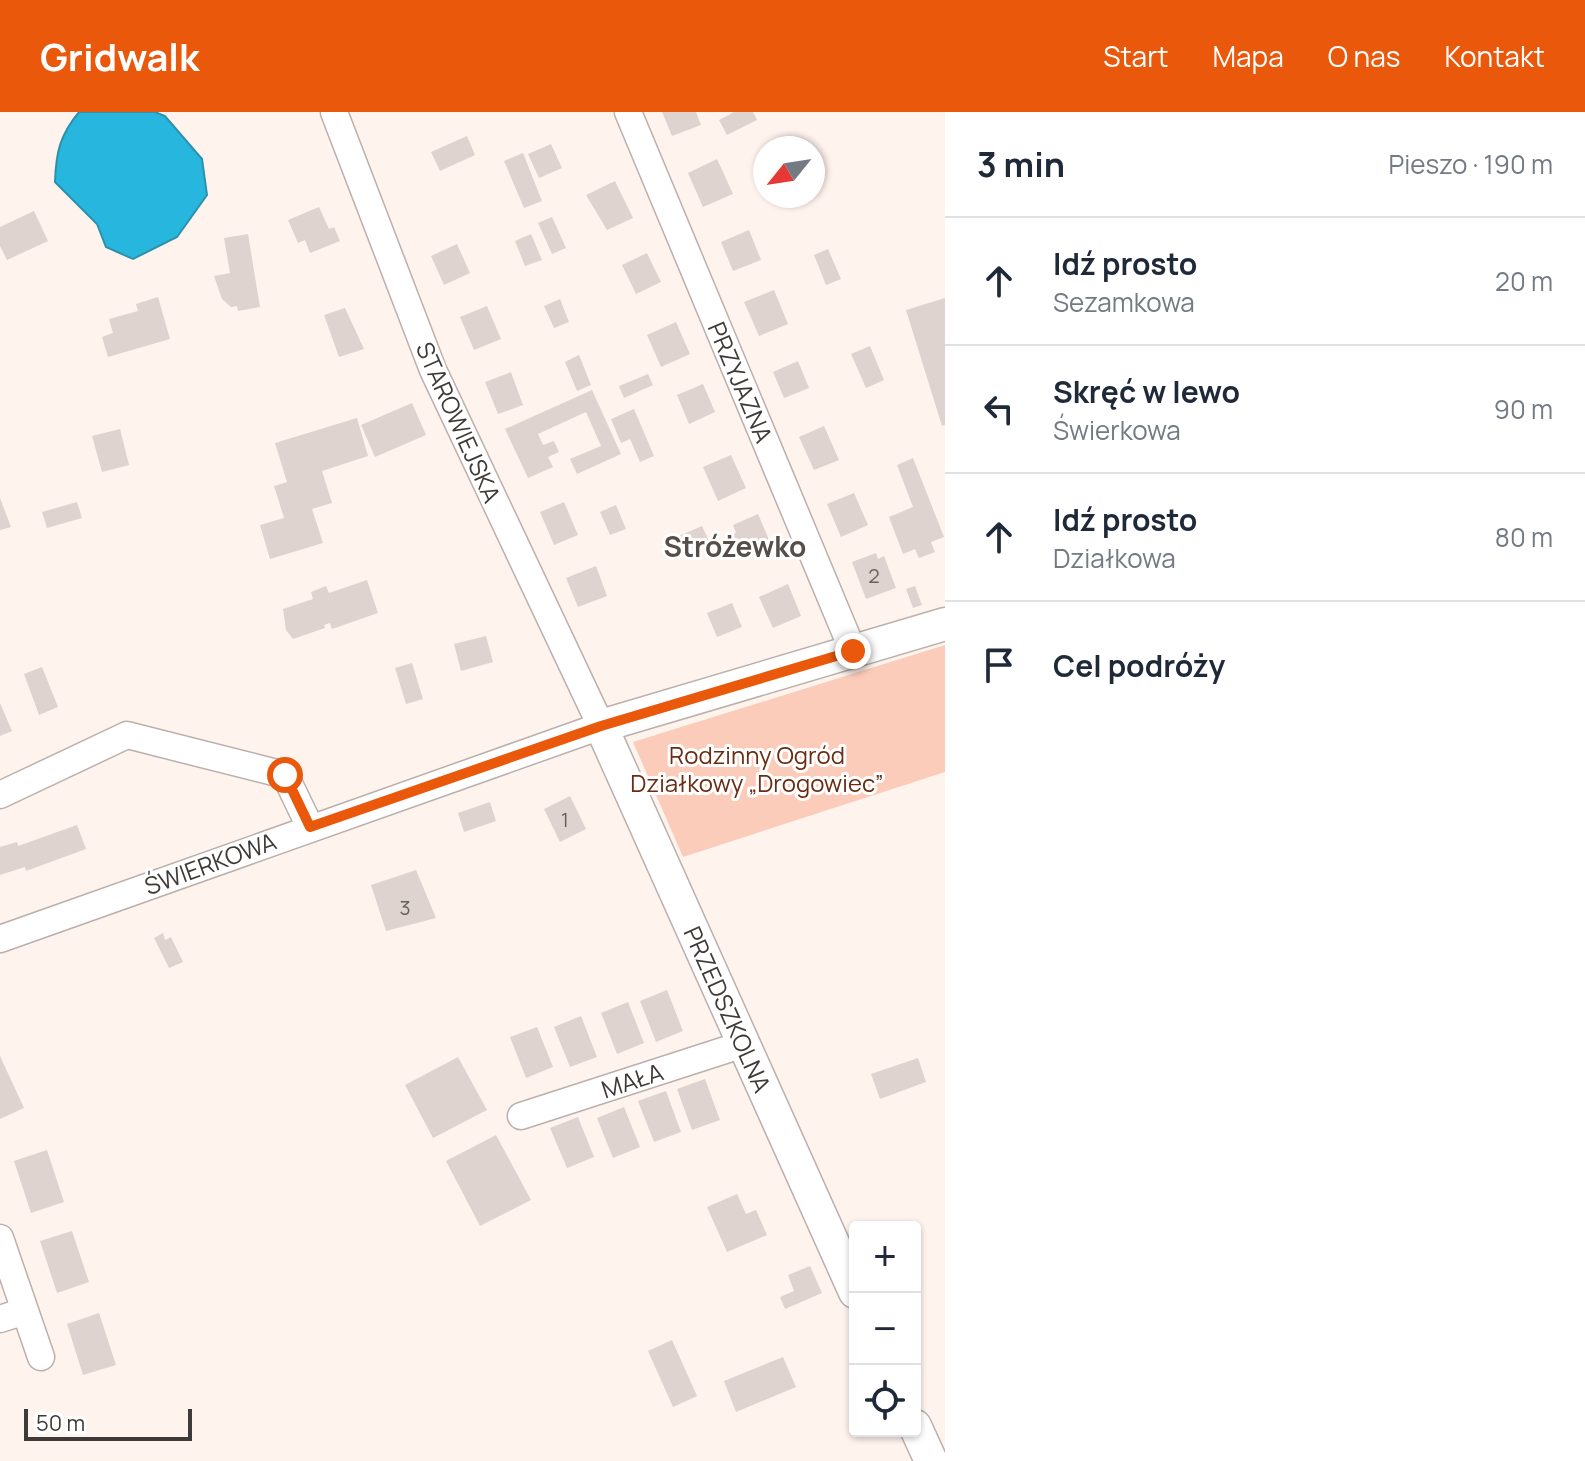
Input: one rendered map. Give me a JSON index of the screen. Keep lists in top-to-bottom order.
{
  "streets": {
    "street": [
      "PRZYJAZNA",
      "STAROWIEJSKA",
      "ŚWIERKOWA",
      "PRZEDSZKOLNA",
      "MAŁA"
    ]
  },
  "crossings": [
    ["STAROWIEJSKA", "ŚWIERKOWA"],
    ["STAROWIEJSKA", "PRZEDSZKOLNA"],
    ["ŚWIERKOWA", "PRZEDSZKOLNA"],
    ["PRZEDSZKOLNA", "MAŁA"]
  ],
  "districts": ["Stróżewko"],
  "parks": ["Rodzinny Ogród Działkowy „Drogowiec”"],
  "house_numbers": ["2", "1", "3"],
  "scale_bar": "50 m",
  "north": "bottom left",
  "page": {
    "header": "Gridwalk",
    "nav": [
      "Start",
      "Mapa",
      "O nas",
      "Kontakt"
    ],
    "heading": ["3 min", "Pieszo · 190 m"],
    "list": [
      ["Idź prosto", "Sezamkowa", "20 m"],
      ["Skręć w lewo", "Świerkowa", "90 m"],
      ["Idź prosto", "Działkowa", "80 m"],
      "Cel podróży"
    ],
    "map_buttons": ["+", "−"],
    "scale": "50 m"
  }
}
